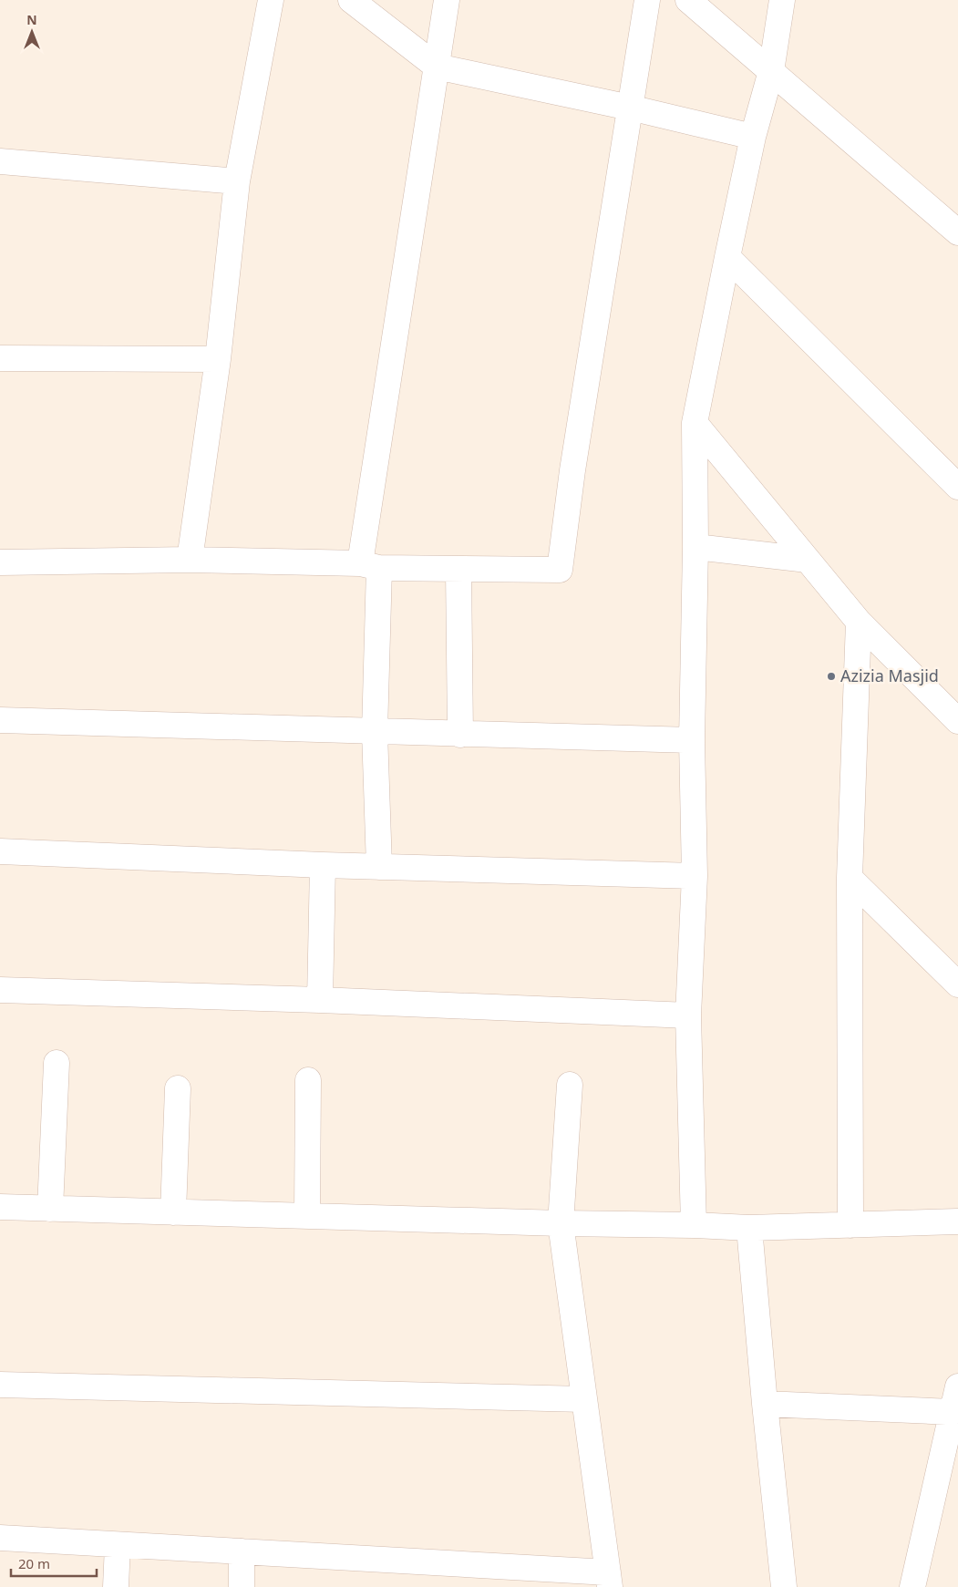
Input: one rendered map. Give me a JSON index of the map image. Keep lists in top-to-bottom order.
{
  "places": ["Azizia Masjid"],
  "scale_bar": "20 m",
  "north": "top"
}
